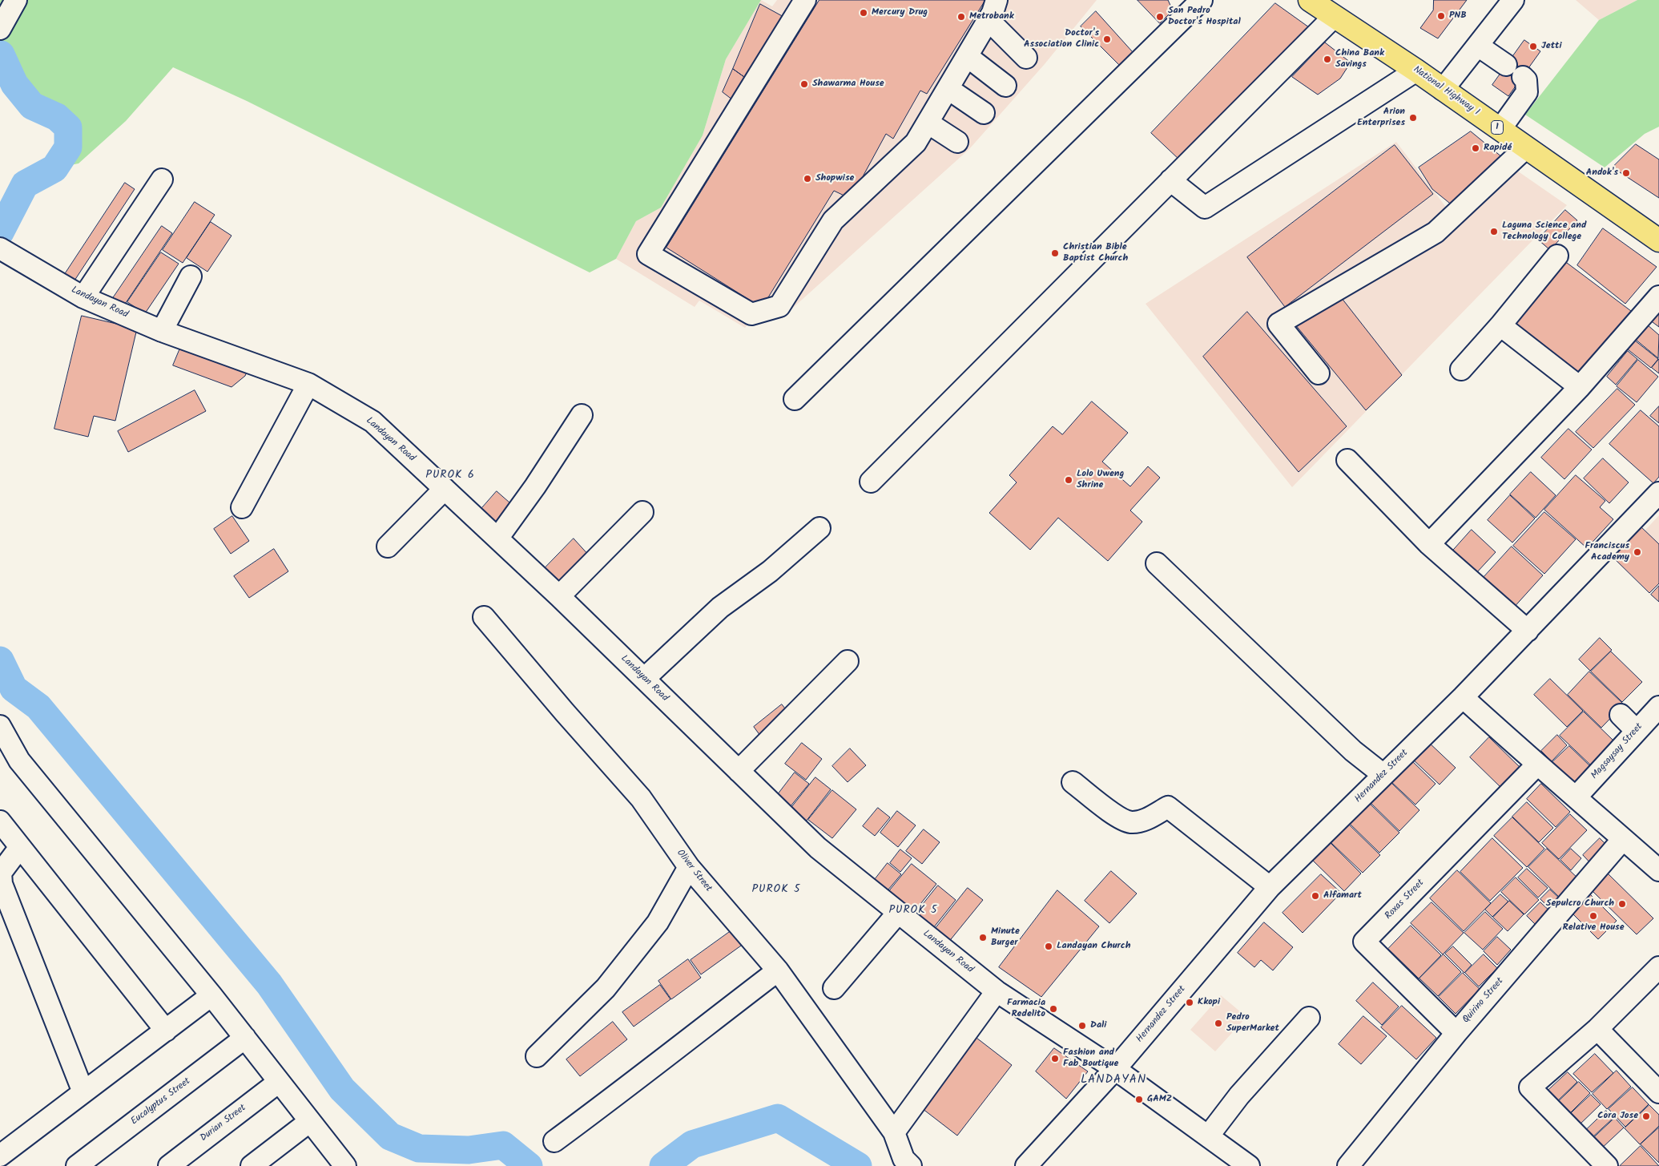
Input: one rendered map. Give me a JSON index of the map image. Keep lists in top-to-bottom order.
{
  "streets": {
    "highway": ["National Highway 1", "1"],
    "street": [
      "Landayan Road",
      "Magsaysay Street",
      "Hernandez Street",
      "Oliver Street",
      "Roxas Street",
      "Quirino Street",
      "Eucalyptus Street",
      "Durian Street"
    ]
  },
  "crossings": [
    ["Landayan Road", "Hernandez Street"],
    ["Roxas Street", "Quirino Street"]
  ],
  "districts": [
    "PUROK 6",
    "PUROK 5",
    "PUROK 5",
    "LANDAYAN"
  ],
  "places": [
    "Mercury Drug",
    "PNB",
    "Metrobank",
    "San Pedro Doctor's Hospital",
    "Doctor's Association Clinic",
    "Jetti",
    "China Bank Savings",
    "Shawarma House",
    "Arion Enterprises",
    "Rapidé",
    "Andok's",
    "Shopwise",
    "Laguna Science and Technology College",
    "Christian Bible Baptist Church",
    "Lolo Uweng Shrine",
    "Franciscus Academy",
    "Alfamart",
    "Sepulcro Church",
    "Relative House",
    "Minute Burger",
    "Landayan Church",
    "Kkopi",
    "Farmacia Redelito",
    "Pedro SuperMarket",
    "Dali",
    "Fashion and Fab Boutique",
    "GAMZ",
    "Cora Jose"
  ]
}
